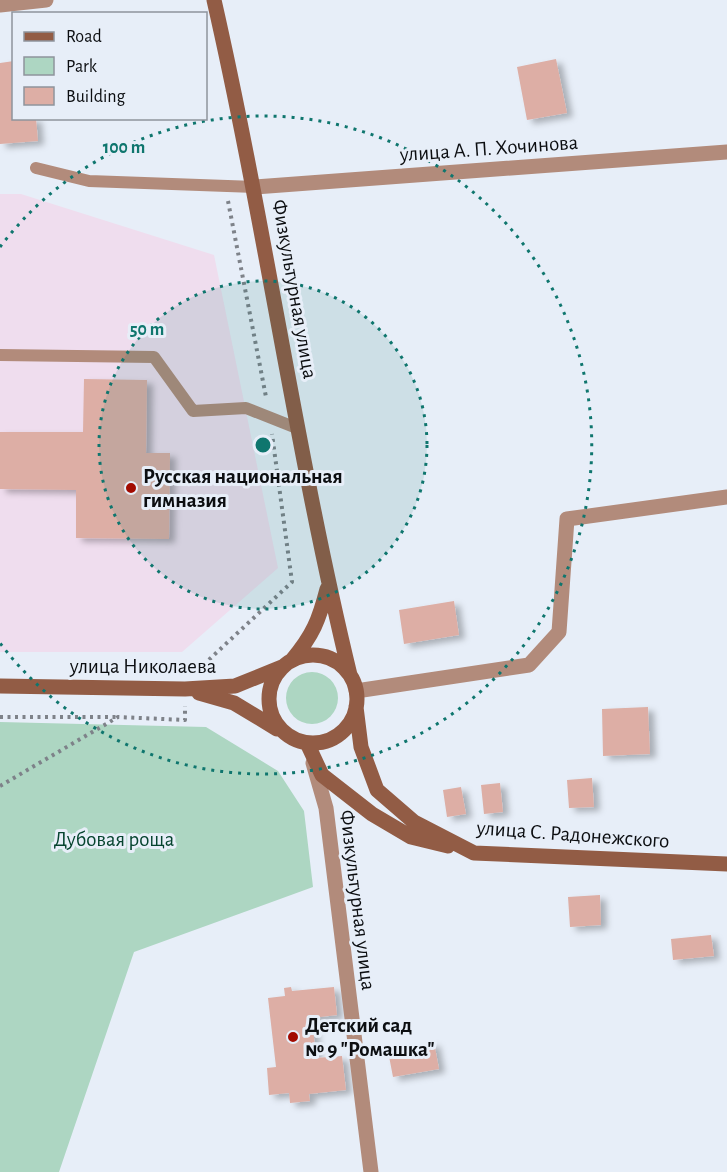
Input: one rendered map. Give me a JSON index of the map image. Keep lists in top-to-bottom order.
{
  "streets": {
    "street": [
      "улица А. П. Хочинова",
      "Физкультурная улица",
      "улица Николаева",
      "улица С. Радонежского"
    ]
  },
  "crossings": [
    ["улица А. П. Хочинова", "Физкультурная улица"],
    ["Физкультурная улица", "улица Николаева"],
    ["Физкультурная улица", "улица С. Радонежского"],
    ["улица Николаева", "улица С. Радонежского"]
  ],
  "parks": ["Дубовая роща"],
  "places": ["Русская национальная гимназия", "Детский сад № 9 \"Ромашка\""],
  "legend": ["Road", "Park", "Building"],
  "rings": ["100 m", "50 m"]
}
